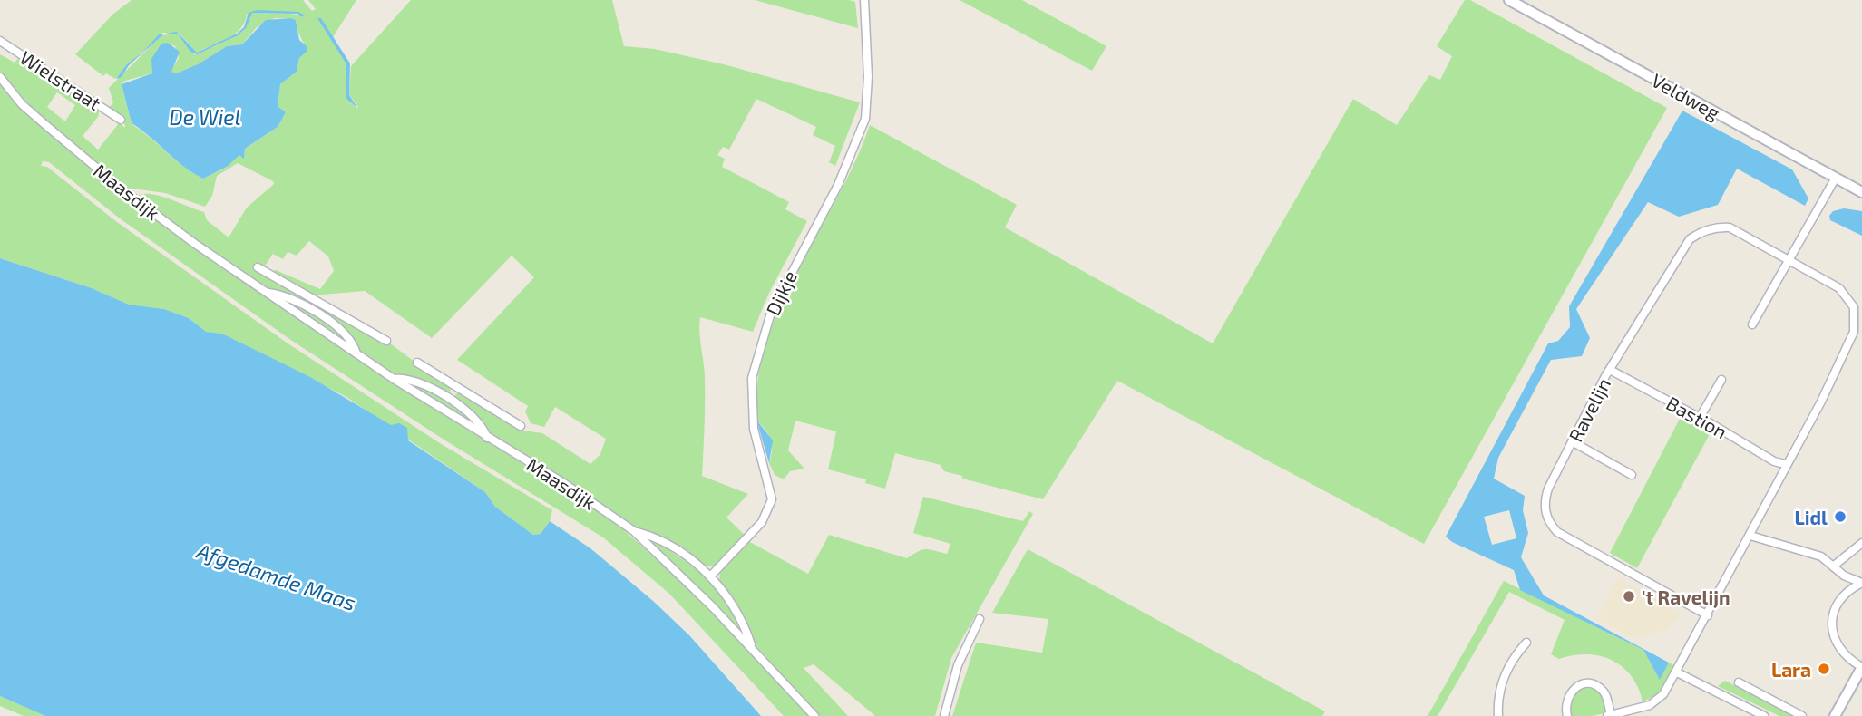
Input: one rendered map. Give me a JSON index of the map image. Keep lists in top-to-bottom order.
{
  "streets": {
    "street": [
      "Wielstraat",
      "Veldweg",
      "Maasdijk",
      "Dijkje",
      "Ravelijn",
      "Bastion"
    ]
  },
  "crossings": [
    ["Maasdijk", "Dijkje"],
    ["Ravelijn", "Bastion"]
  ],
  "water": ["De Wiel", "Afgedamde Maas"],
  "places": ["Lidl", "'t Ravelijn", "Lara"]
}
